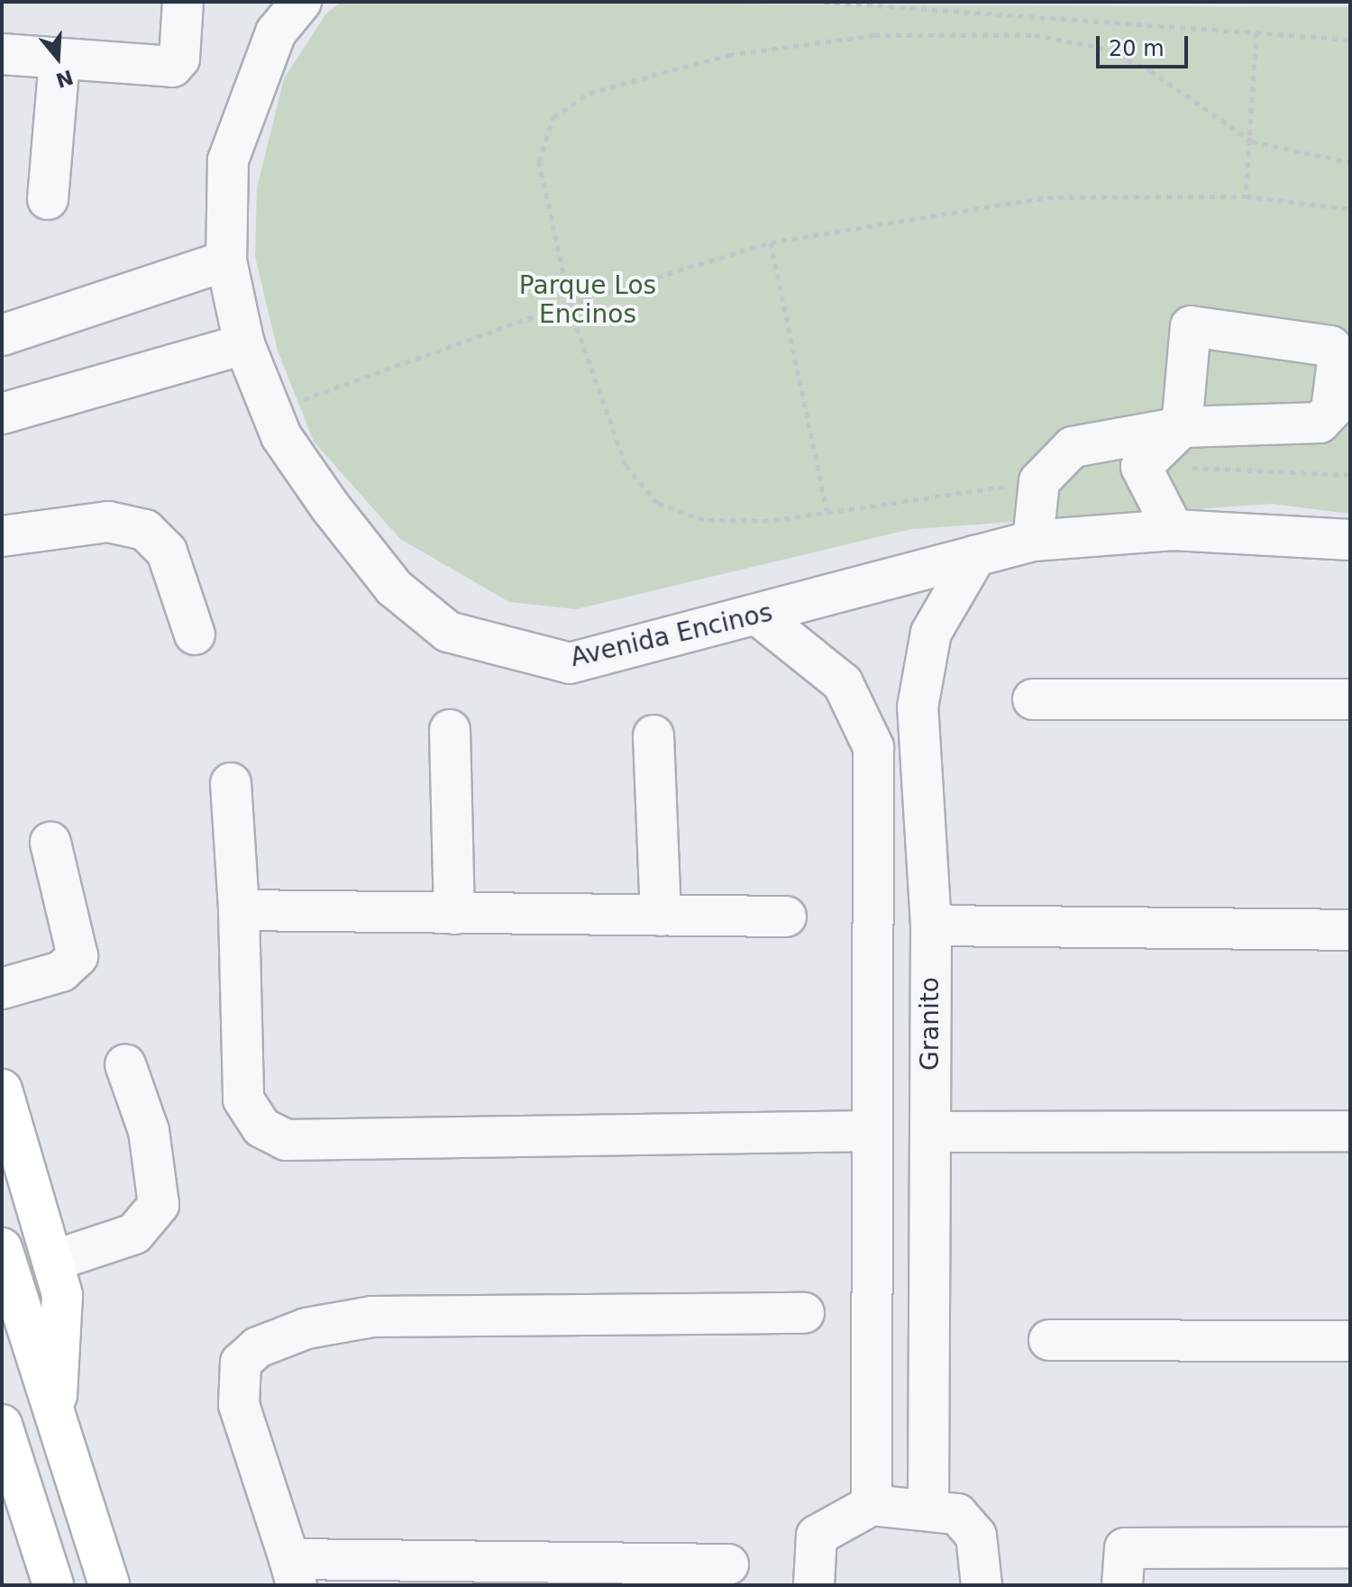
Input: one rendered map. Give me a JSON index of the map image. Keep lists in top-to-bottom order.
{
  "streets": {
    "street": ["Avenida Encinos", "Granito"]
  },
  "crossings": [
    ["Avenida Encinos", "Granito"]
  ],
  "parks": ["Parque Los Encinos"],
  "scale_bar": "20 m",
  "north": "bottom"
}
